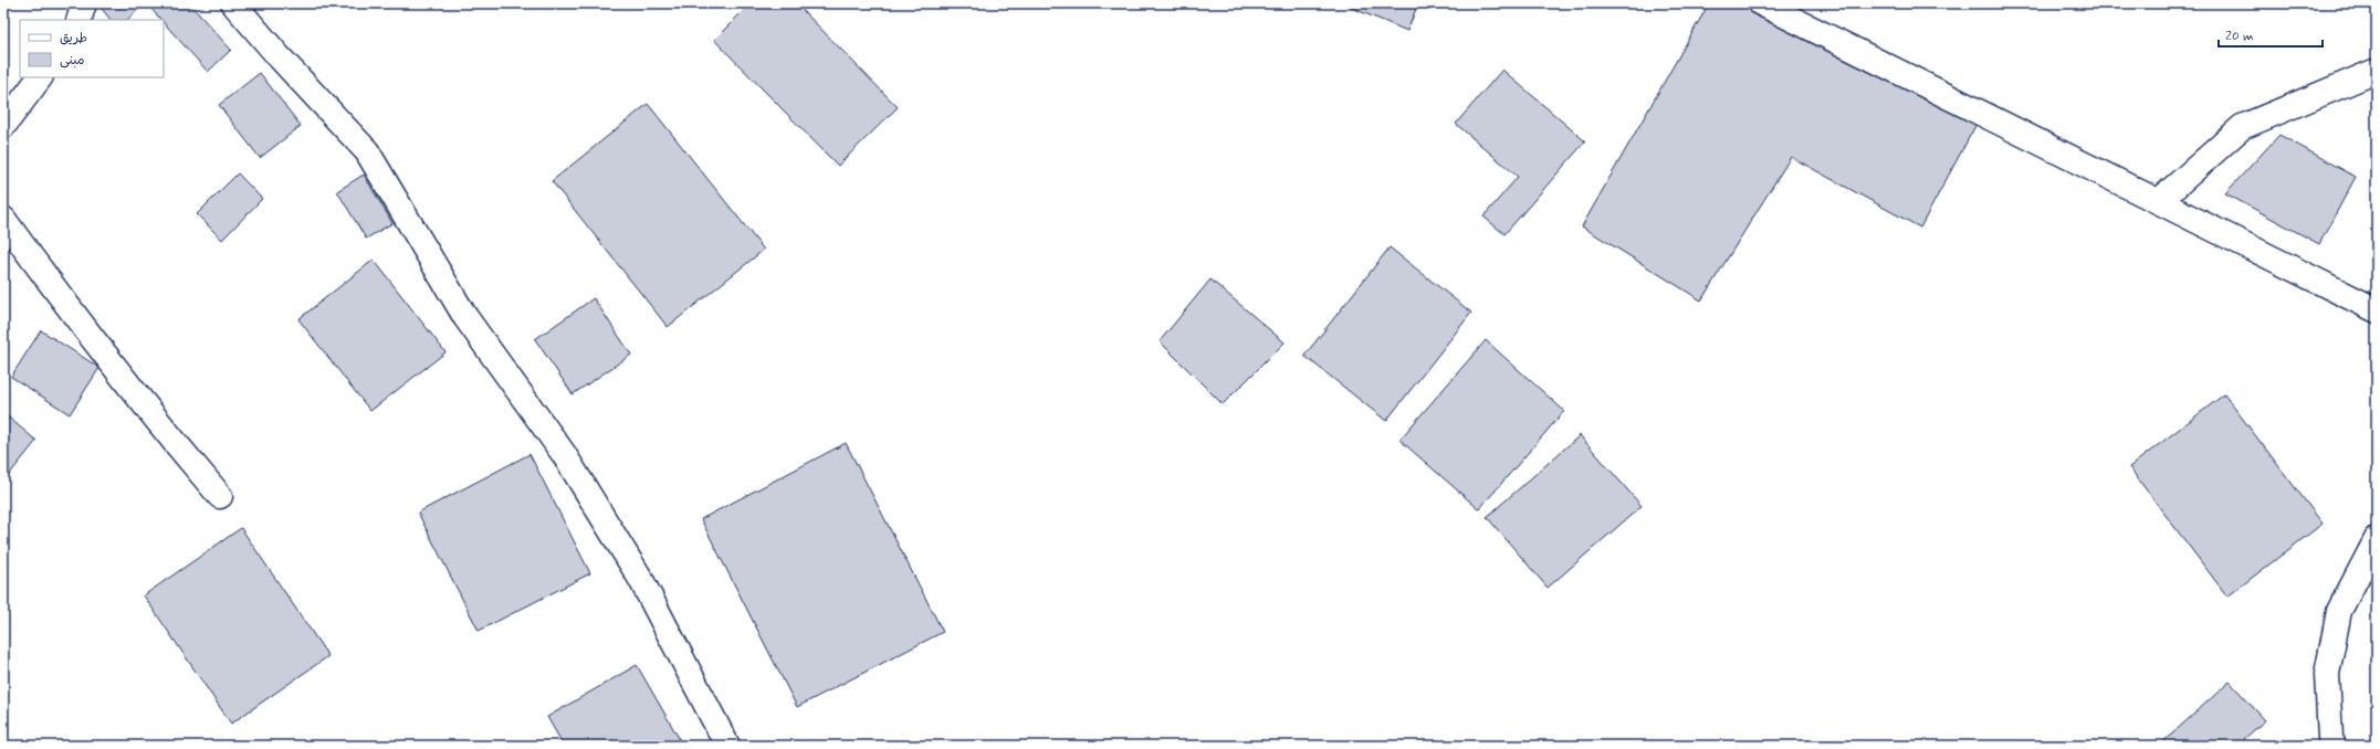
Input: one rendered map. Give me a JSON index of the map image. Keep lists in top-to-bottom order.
{
  "legend": ["طريق", "مبنى"],
  "scale_bar": "20 m"
}
